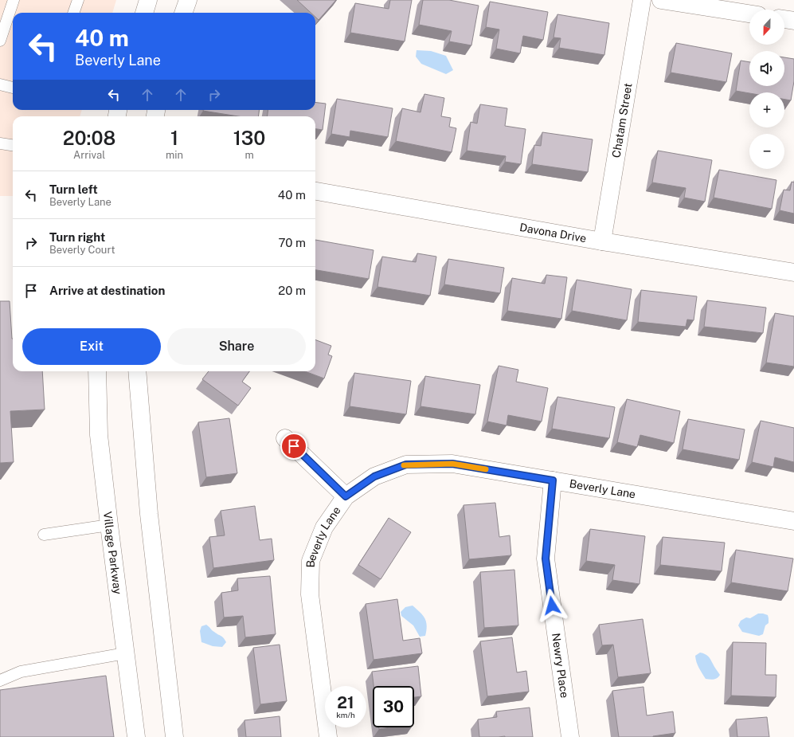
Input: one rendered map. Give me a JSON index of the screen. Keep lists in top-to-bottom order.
{
  "streets": {
    "street": [
      "Chatam Street",
      "Davona Drive",
      "Beverly Lane",
      "Village Parkway",
      "Newry Place"
    ]
  },
  "crossings": [
    ["Chatam Street", "Davona Drive"],
    ["Beverly Lane", "Newry Place"]
  ],
  "north": "bottom",
  "page": {
    "map_buttons": ["+", "−"],
    "turn": ["40 m", "Beverly Lane"],
    "eta": [
      "20:08",
      "Arrival",
      "1",
      "min",
      "130",
      "m"
    ],
    "list": [
      {
        "name": "Turn left",
        "note": "Beverly Lane",
        "value": "40 m"
      },
      {
        "name": "Turn right",
        "note": "Beverly Court",
        "value": "70 m"
      },
      {
        "name": "Arrive at destination",
        "value": "20 m"
      }
    ],
    "buttons": ["Exit", "Share"],
    "speed": "21 km/h",
    "limit": "30"
  }
}
